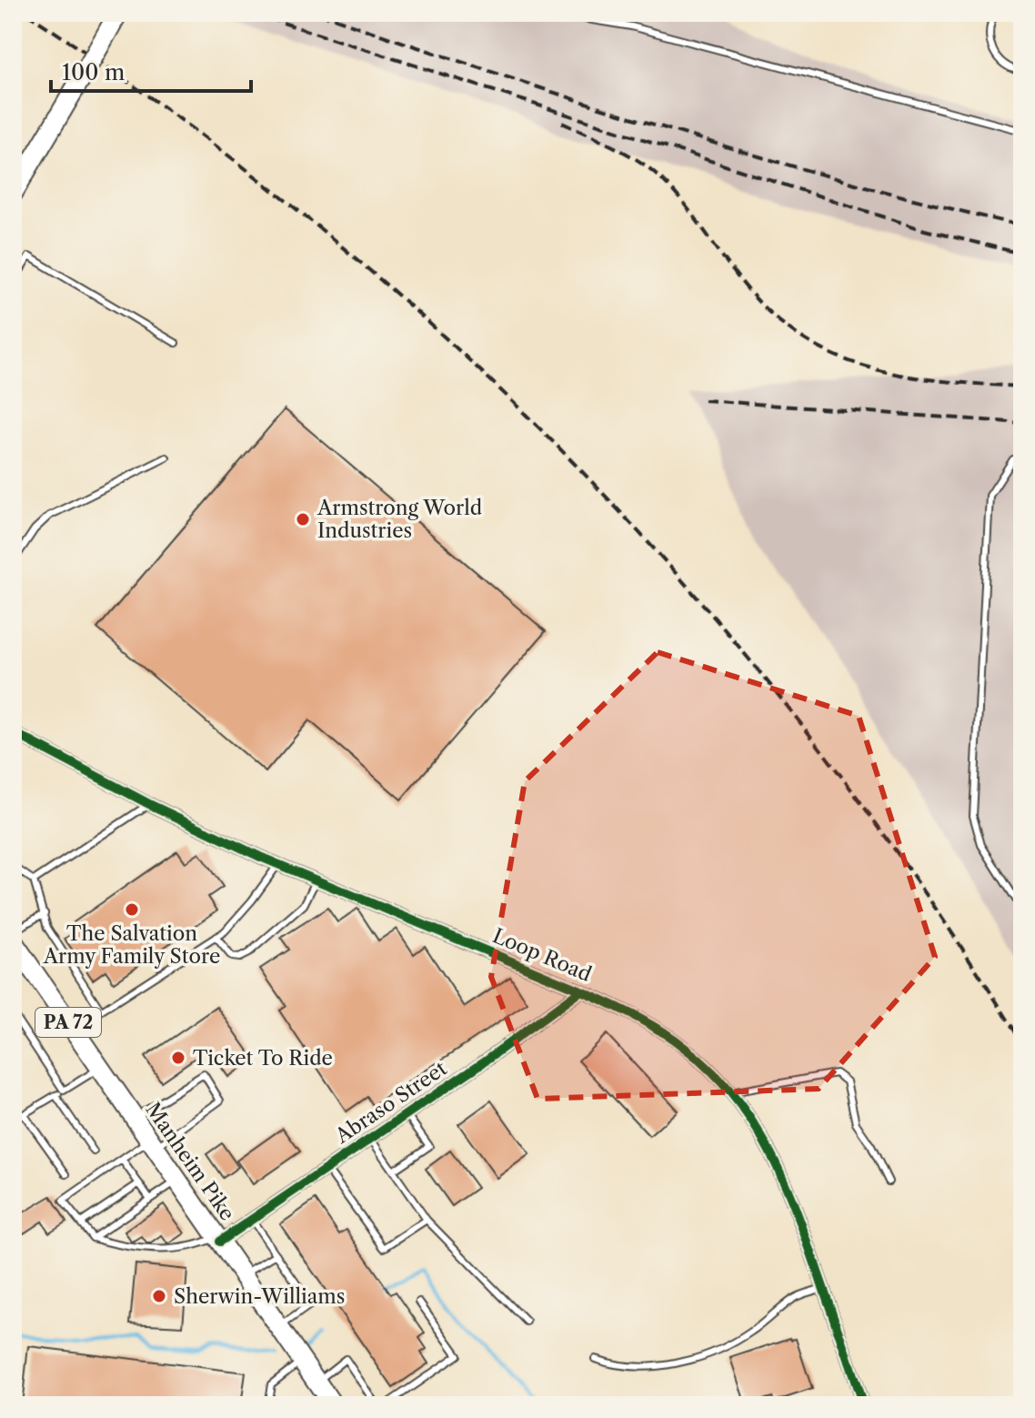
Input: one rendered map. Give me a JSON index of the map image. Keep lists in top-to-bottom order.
{
  "streets": {
    "main road": ["PA 72", "Manheim Pike"],
    "street": ["Loop Road", "Abraso Street"]
  },
  "crossings": [
    ["Loop Road", "Abraso Street"],
    ["Abraso Street", "Manheim Pike"]
  ],
  "places": [
    "Armstrong World Industries",
    "The Salvation Army Family Store",
    "Ticket To Ride",
    "Sherwin-Williams"
  ],
  "scale_bar": "100 m"
}
